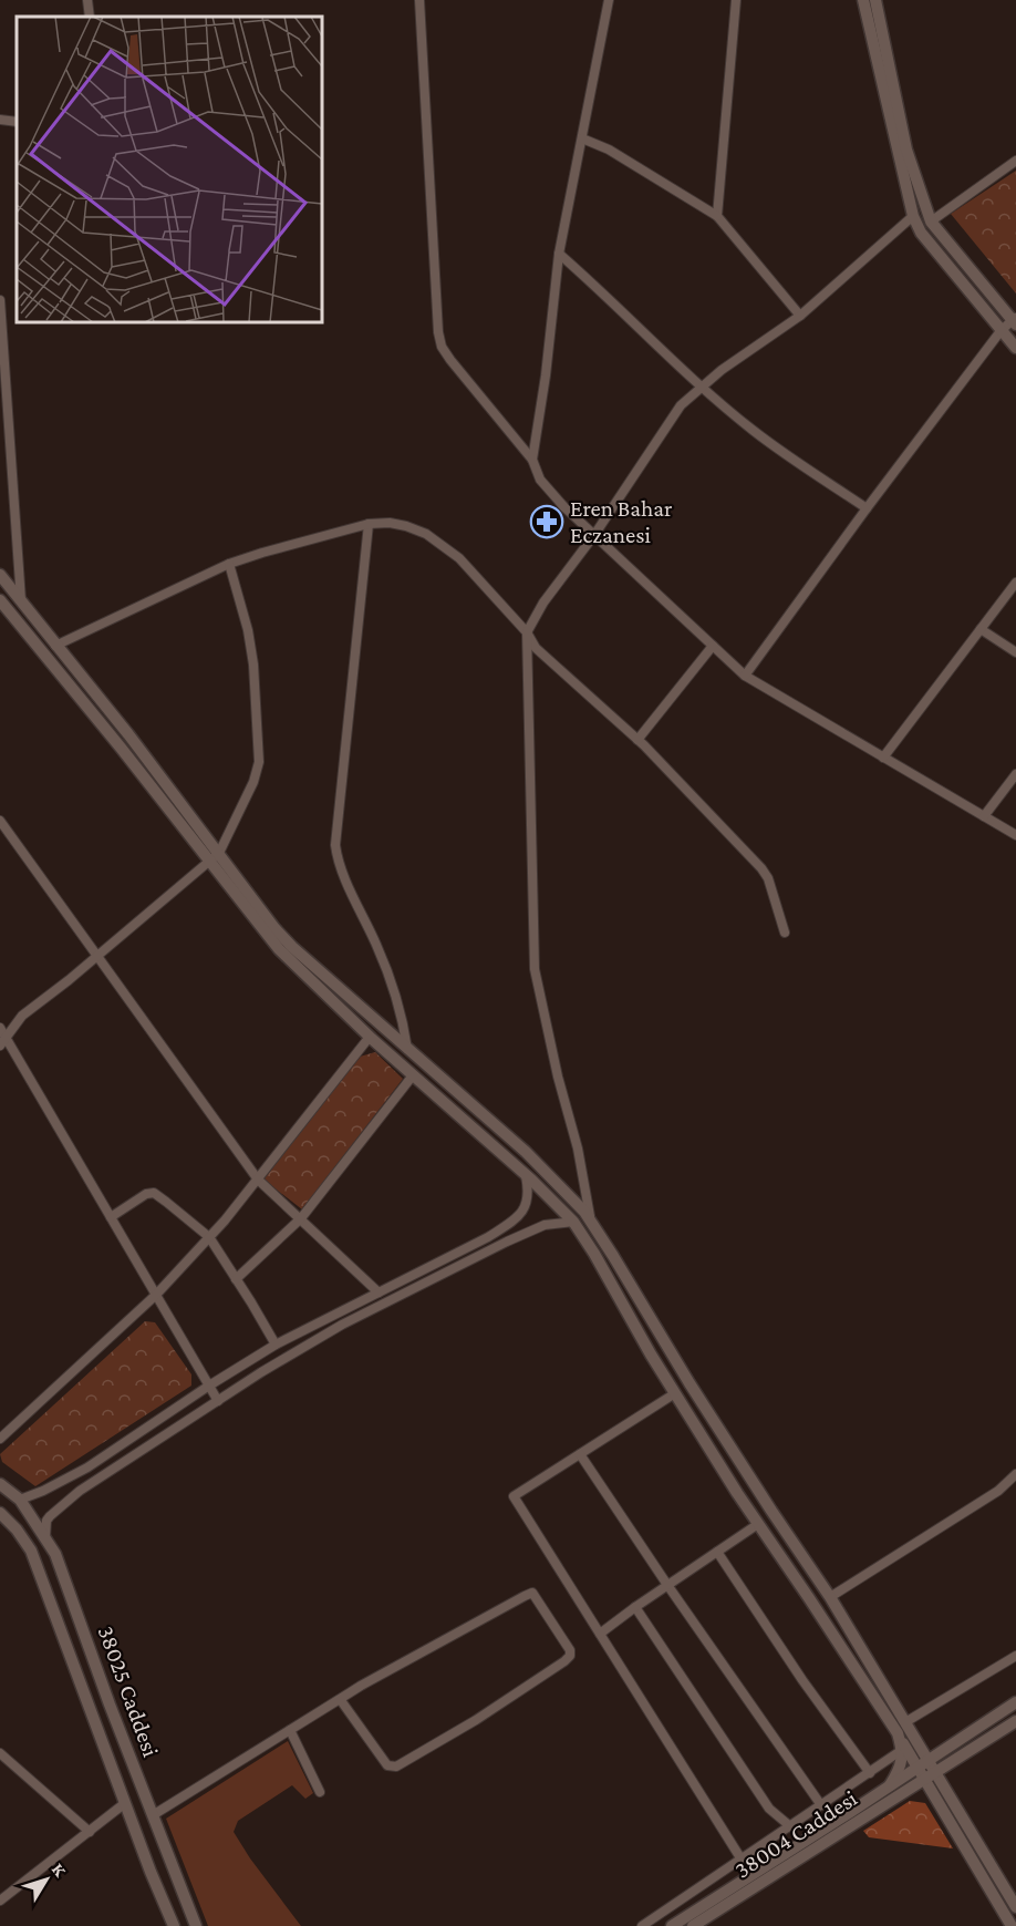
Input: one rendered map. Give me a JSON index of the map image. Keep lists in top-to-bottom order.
{
  "streets": {
    "street": ["38025 Caddesi", "38004 Caddesi"]
  },
  "places": {
    "pharmacy": ["Eren Bahar Eczanesi"]
  },
  "north": "top right"
}
